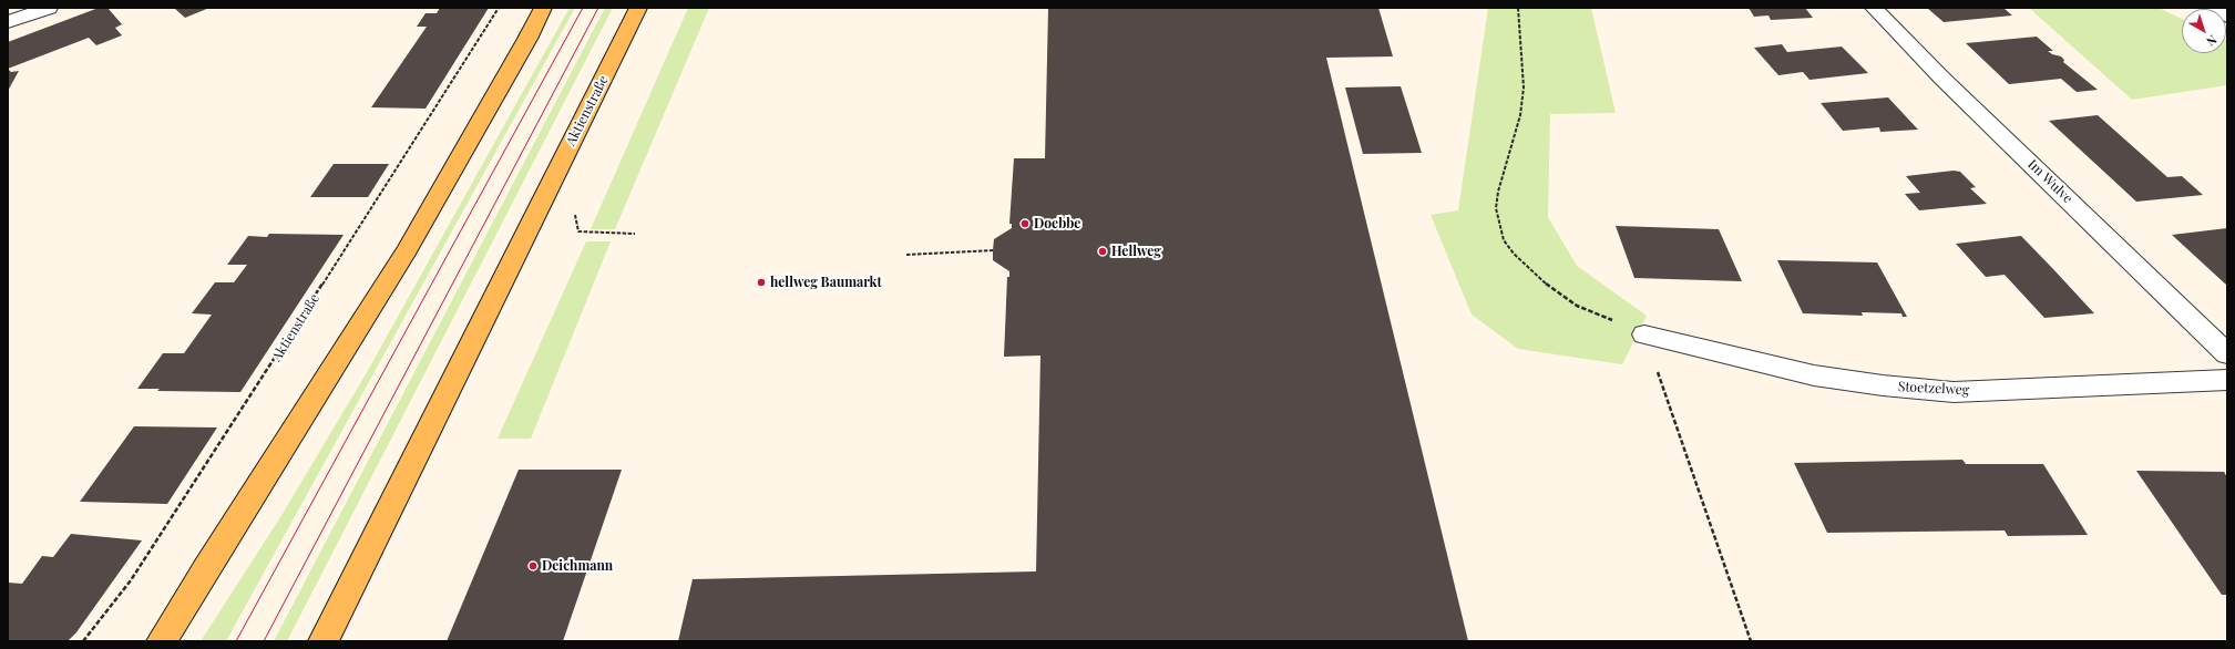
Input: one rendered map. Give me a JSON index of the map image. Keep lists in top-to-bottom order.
{
  "streets": {
    "main road": ["Aktienstraße"],
    "street": ["Im Wulve", "Stoetzelweg"]
  },
  "places": [
    "Doebbe",
    "Hellweg",
    "hellweg Baumarkt",
    "Deichmann"
  ],
  "north": "bottom right"
}
